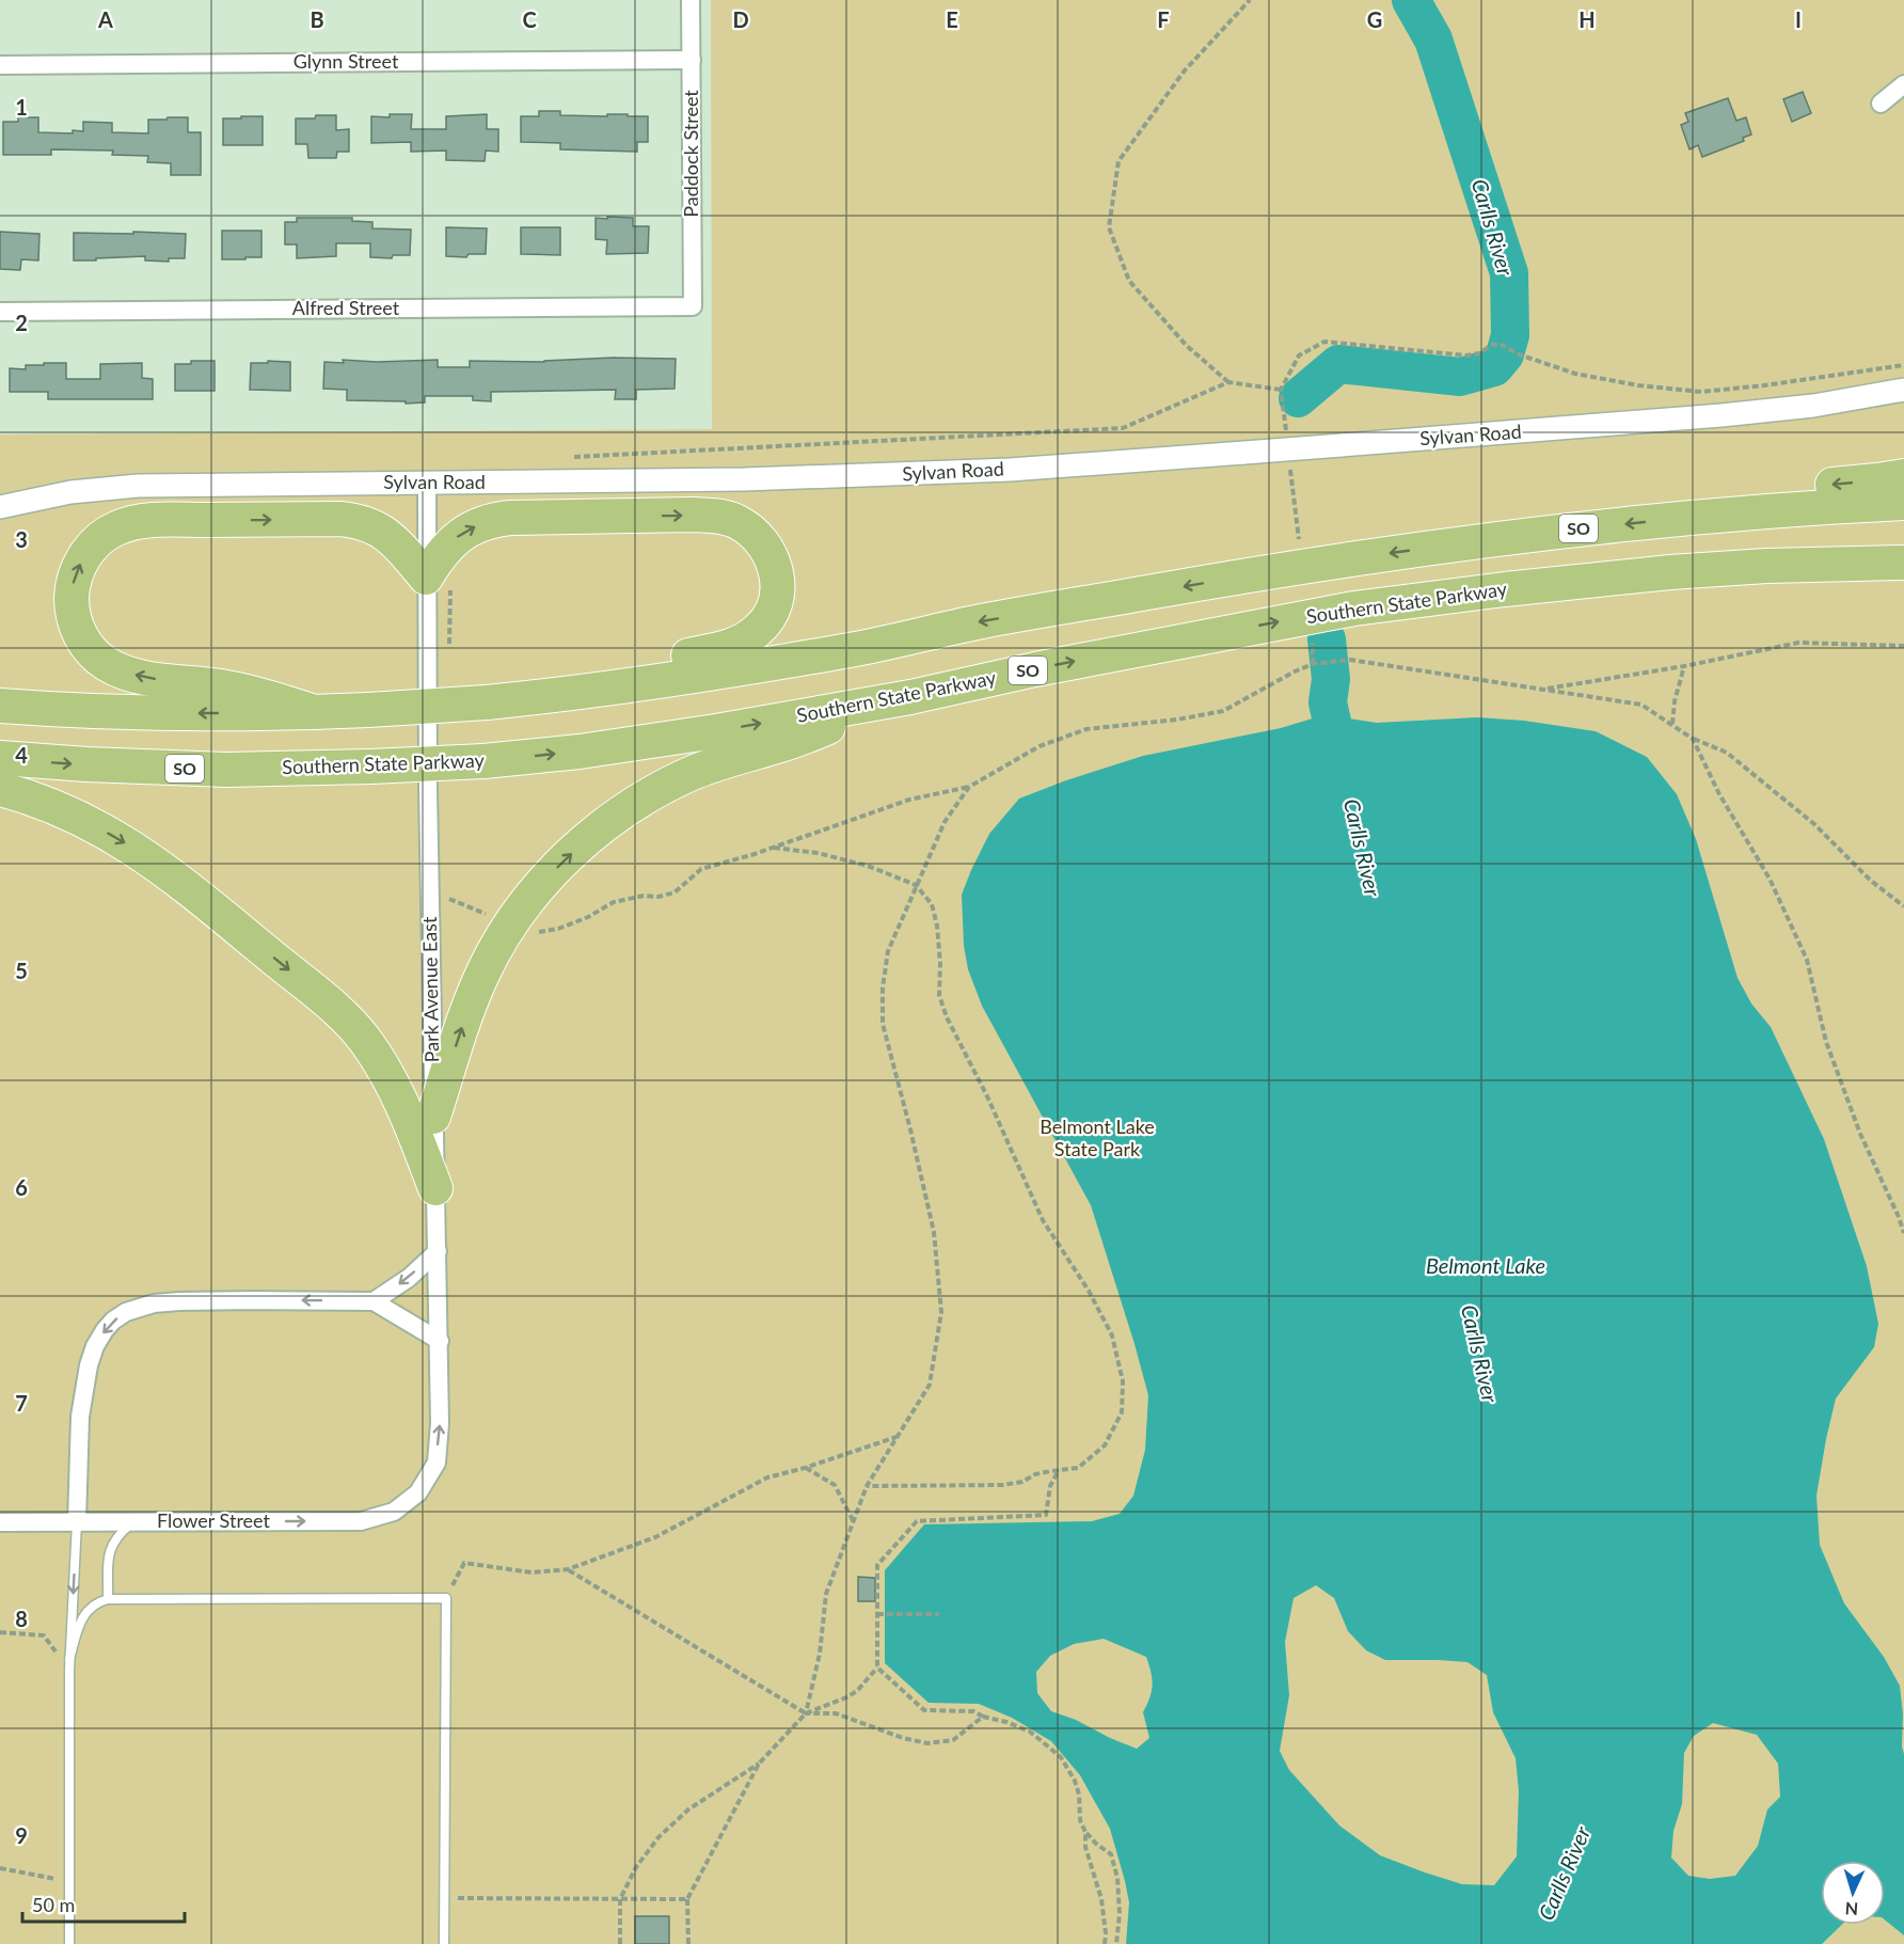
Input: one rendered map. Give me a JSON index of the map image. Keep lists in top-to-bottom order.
{
  "streets": {
    "highway": ["SO", "Southern State Parkway"],
    "street": [
      "Glynn Street",
      "Paddock Street",
      "Alfred Street",
      "Sylvan Road",
      "Park Avenue East",
      "Flower Street"
    ]
  },
  "crossings": [
    ["Glynn Street", "Paddock Street"],
    ["Paddock Street", "Alfred Street"],
    ["Sylvan Road", "Park Avenue East"],
    ["Park Avenue East", "Flower Street"]
  ],
  "one_way": ["Flower Street"],
  "water": ["Carlls River", "Belmont Lake"],
  "parks": ["Belmont Lake State Park"],
  "scale_bar": "50 m",
  "north": "bottom",
  "grid": {
    "columns": [
      "A",
      "B",
      "C",
      "D",
      "E",
      "F",
      "G",
      "H",
      "I"
    ],
    "rows": [
      "1",
      "2",
      "3",
      "4",
      "5",
      "6",
      "7",
      "8",
      "9"
    ]
  }
}
